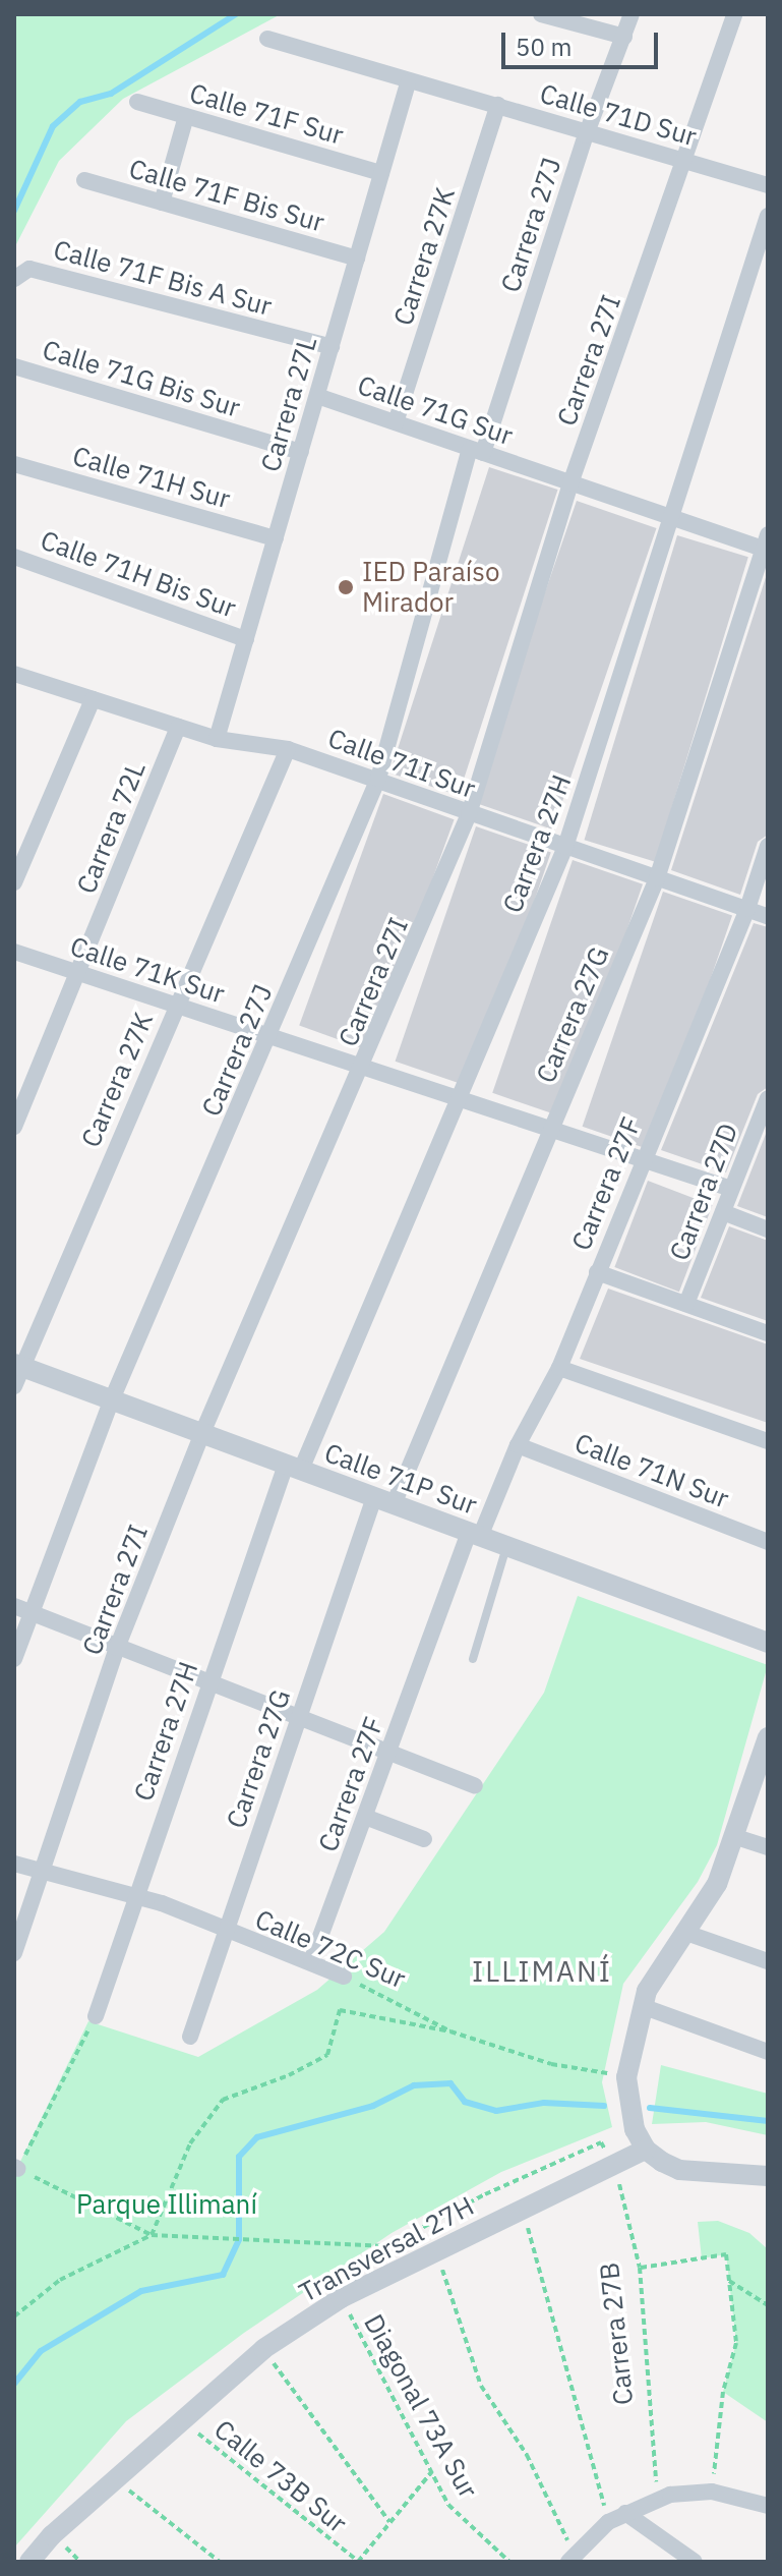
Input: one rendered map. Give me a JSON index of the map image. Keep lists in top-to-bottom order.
{
  "streets": {
    "street": [
      "Calle 71F Sur",
      "Calle 71D Sur",
      "Calle 71F Bis Sur",
      "Carrera 27J",
      "Carrera 27K",
      "Calle 71F Bis A Sur",
      "Carrera 27I",
      "Calle 71G Bis Sur",
      "Carrera 27L",
      "Calle 71G Sur",
      "Calle 71H Sur",
      "Calle 71H Bis Sur",
      "Calle 71I Sur",
      "Carrera 72L",
      "Carrera 27H",
      "Calle 71K Sur",
      "Carrera 27G",
      "Carrera 27F",
      "Carrera 27D",
      "Calle 71N Sur",
      "Calle 71P Sur",
      "Calle 72C Sur",
      "Transversal 27H"
    ],
    "path": ["Carrera 27B", "Diagonal 73A Sur", "Calle 73B Sur"]
  },
  "crossings": [
    ["Calle 71F Sur", "Carrera 27L"],
    ["Calle 71D Sur", "Carrera 27J"],
    ["Calle 71D Sur", "Carrera 27K"],
    ["Calle 71D Sur", "Carrera 27I"],
    ["Calle 71D Sur", "Carrera 27L"],
    ["Calle 71F Bis Sur", "Carrera 27L"],
    ["Carrera 27J", "Calle 71G Sur"],
    ["Carrera 27J", "Calle 71I Sur"],
    ["Carrera 27J", "Calle 71K Sur"],
    ["Carrera 27J", "Calle 71P Sur"],
    ["Carrera 27K", "Calle 71G Sur"],
    ["Carrera 27K", "Calle 71I Sur"],
    ["Carrera 27K", "Calle 71K Sur"],
    ["Carrera 27K", "Calle 71P Sur"],
    ["Calle 71F Bis A Sur", "Carrera 27L"],
    ["Carrera 27I", "Calle 71G Sur"],
    ["Carrera 27I", "Calle 71I Sur"],
    ["Carrera 27I", "Calle 71K Sur"],
    ["Carrera 27I", "Calle 71P Sur"],
    ["Carrera 27I", "Calle 72C Sur"],
    ["Calle 71G Bis Sur", "Carrera 27L"],
    ["Carrera 27L", "Calle 71G Sur"],
    ["Carrera 27L", "Calle 71H Sur"],
    ["Carrera 27L", "Calle 71H Bis Sur"],
    ["Carrera 27L", "Calle 71I Sur"],
    ["Calle 71G Sur", "Carrera 27H"],
    ["Calle 71G Sur", "Carrera 27G"],
    ["Calle 71I Sur", "Carrera 72L"],
    ["Calle 71I Sur", "Carrera 27H"],
    ["Calle 71I Sur", "Carrera 27G"],
    ["Calle 71I Sur", "Carrera 27F"],
    ["Carrera 72L", "Calle 71K Sur"],
    ["Carrera 27H", "Calle 71K Sur"],
    ["Carrera 27H", "Calle 71P Sur"],
    ["Carrera 27H", "Calle 72C Sur"],
    ["Calle 71K Sur", "Carrera 27G"],
    ["Calle 71K Sur", "Carrera 27F"],
    ["Calle 71K Sur", "Carrera 27D"],
    ["Carrera 27G", "Calle 71P Sur"],
    ["Carrera 27G", "Calle 72C Sur"],
    ["Carrera 27F", "Calle 71N Sur"],
    ["Carrera 27F", "Calle 71P Sur"],
    ["Carrera 27F", "Calle 72C Sur"],
    ["Transversal 27H", "Carrera 27B"],
    ["Transversal 27H", "Diagonal 73A Sur"],
    ["Transversal 27H", "Calle 73B Sur"]
  ],
  "districts": ["ILLIMANÍ"],
  "parks": ["Parque Illimaní"],
  "places": ["IED Paraíso Mirador"],
  "scale_bar": "50 m"
}
